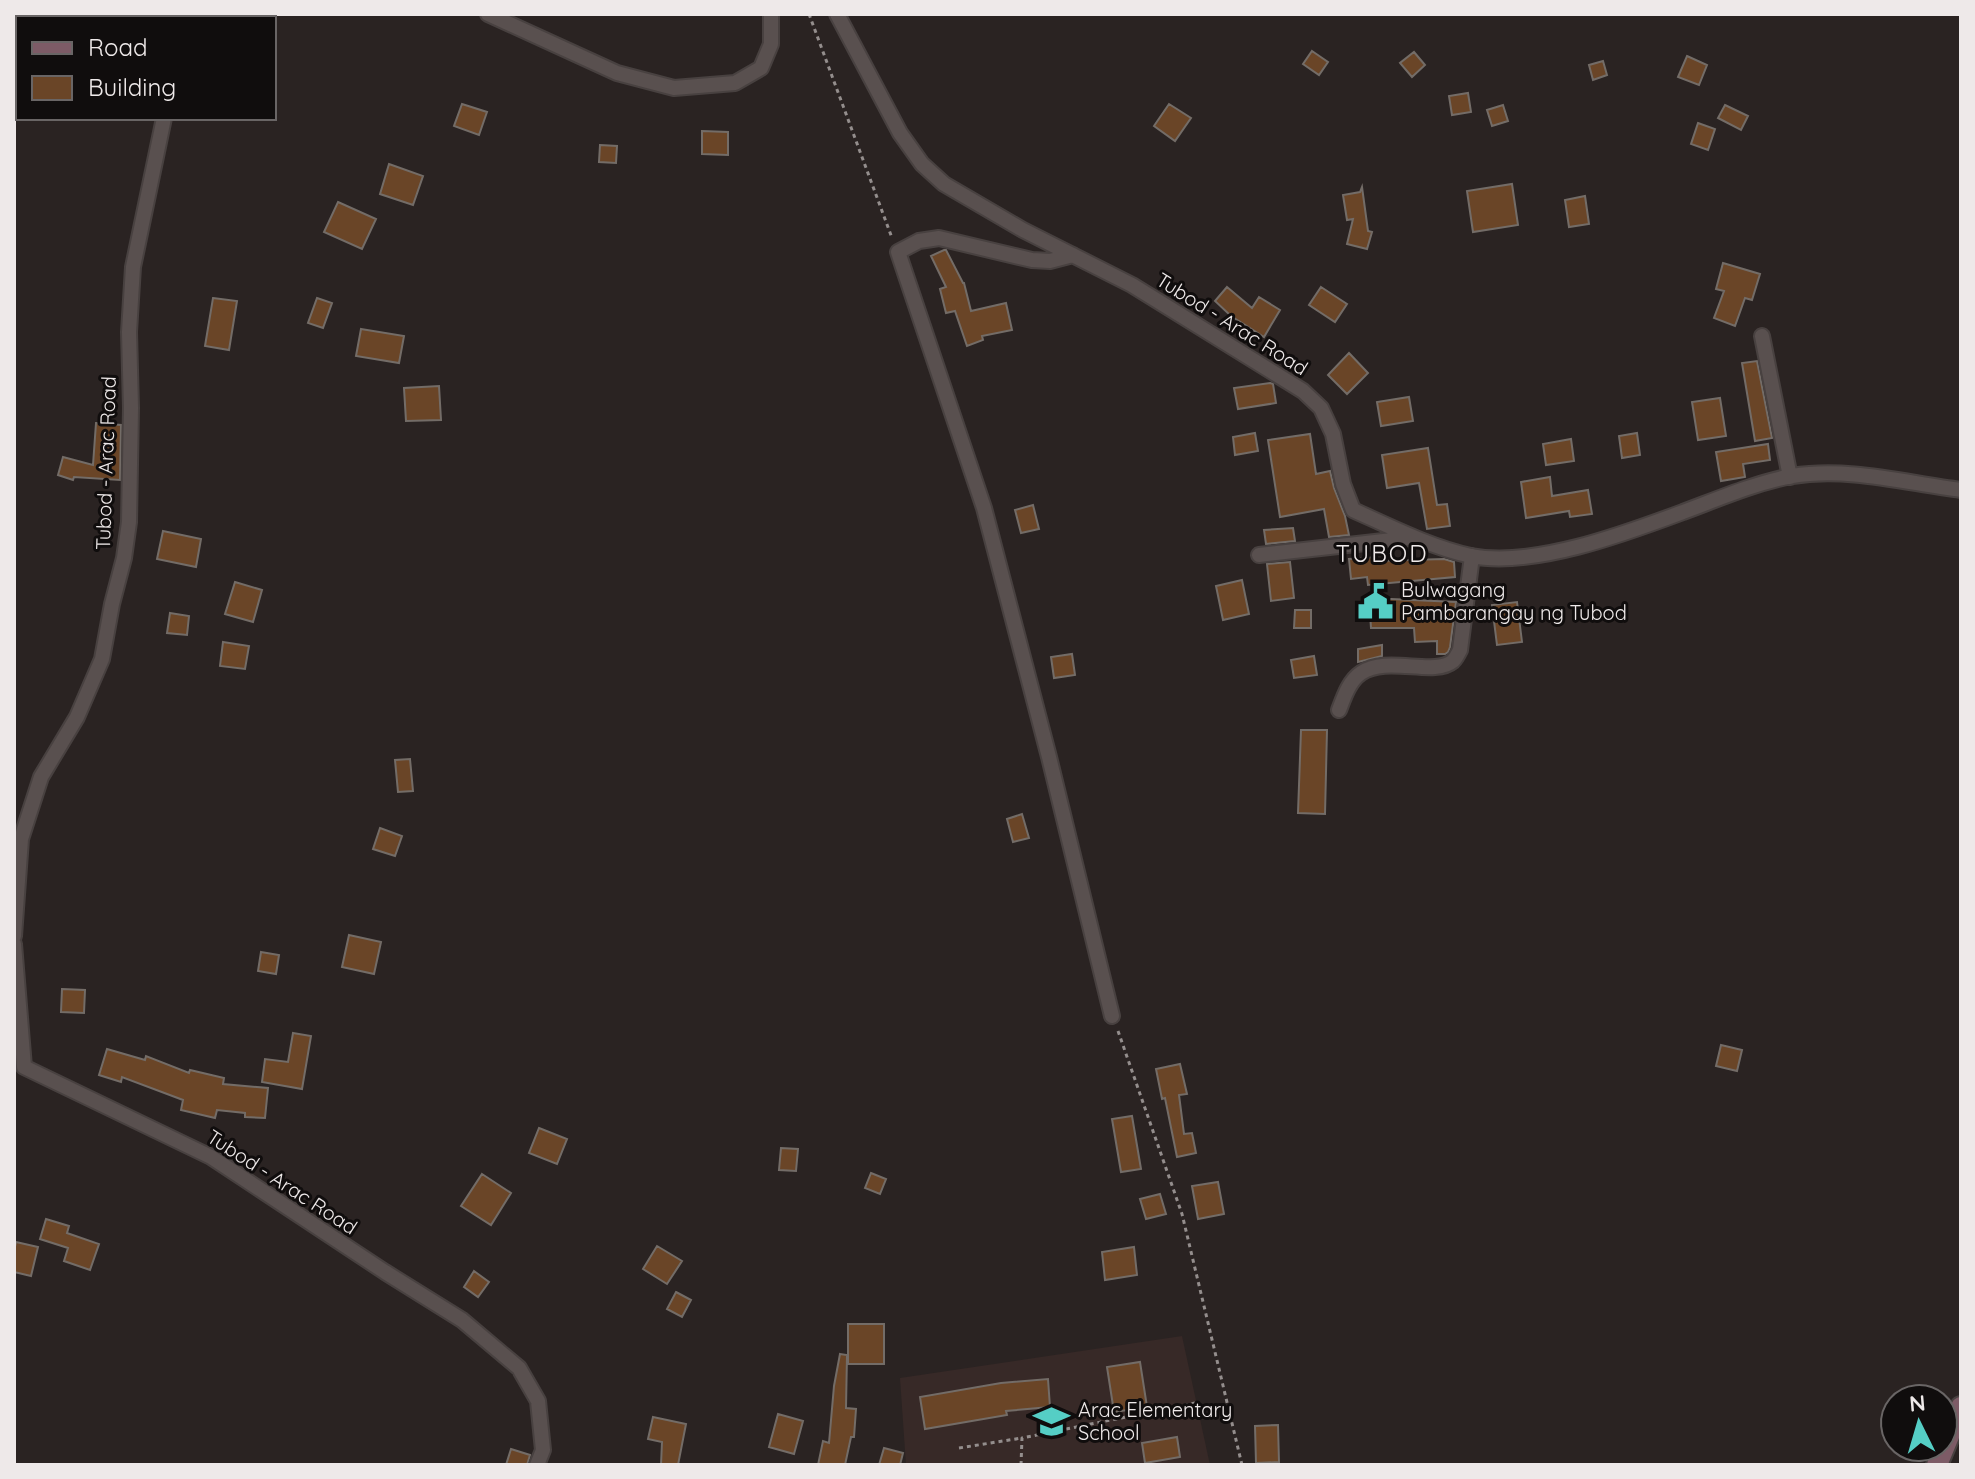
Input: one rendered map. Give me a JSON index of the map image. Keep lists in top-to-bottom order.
{
  "streets": {
    "street": ["Tubod - Arac Road"]
  },
  "districts": ["TUBOD"],
  "places": {
    "public building": ["Bulwagang Pambarangay ng Tubod"],
    "school or university": ["Arac Elementary School"]
  },
  "legend": ["Road", "Building"],
  "north": "top"
}
